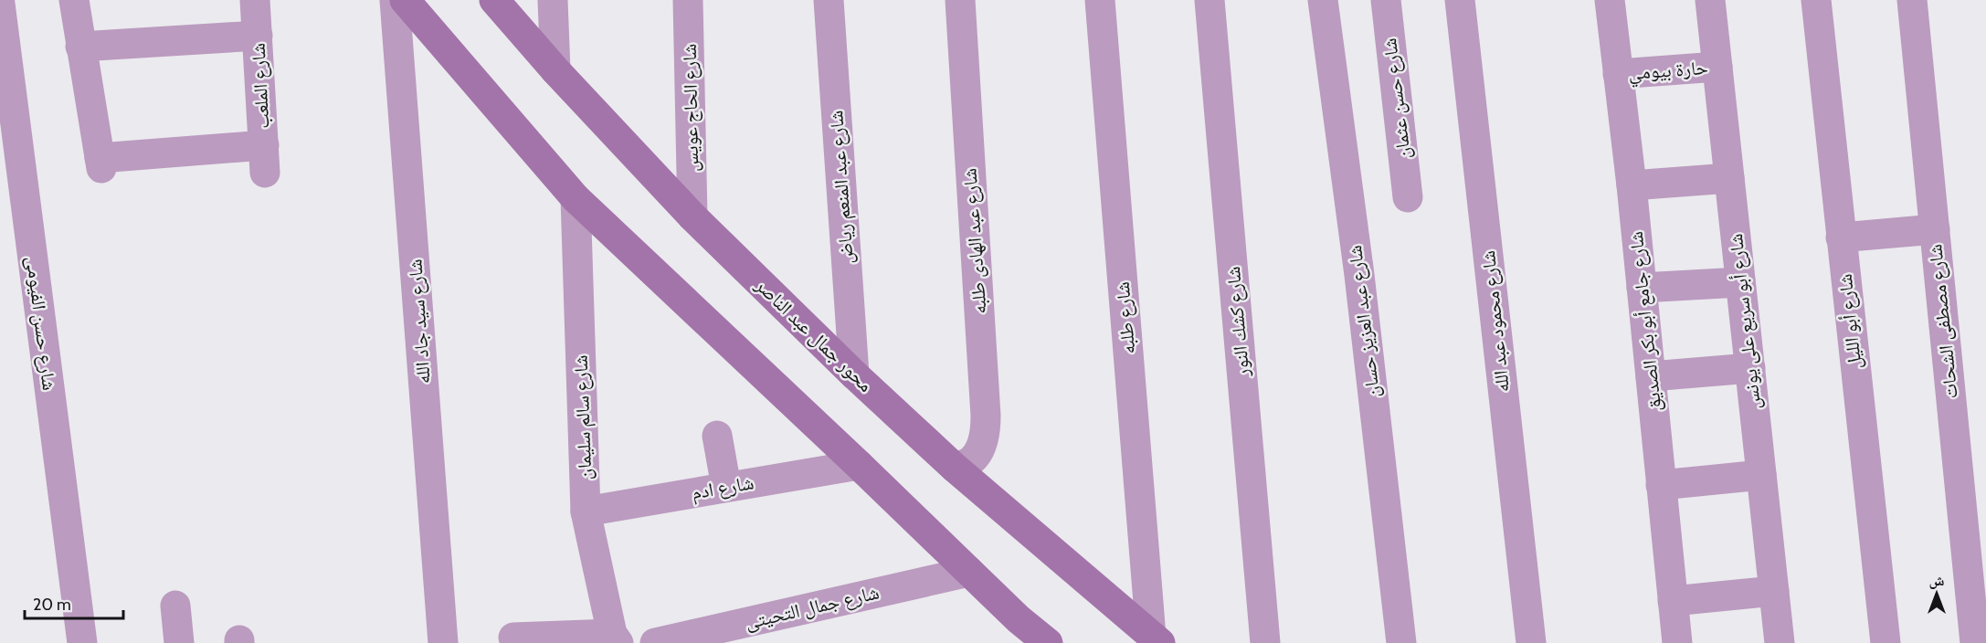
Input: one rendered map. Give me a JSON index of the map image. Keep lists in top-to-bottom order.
{
  "streets": {
    "street": [
      "حارة بيومي",
      "شارع الملعب",
      "شارع حسن عثمان",
      "شارع الحاج عويس",
      "شارع عبد المنعم رياض",
      "شارع عبد الهادى طلبه",
      "شارع طلبه",
      "شارع سيد جاد الله",
      "شارع كشك النور",
      "شارع عبد العزيز حسان",
      "شارع محمود عبد الله",
      "شارع جامع أبو بكر الصديق",
      "شارع أبو سريع على يونس",
      "شارع أبو الليل",
      "شارع مصطفى الشحات",
      "شارع حسن الفيومى",
      "محور جمال عبد الناصر",
      "شارع سالم سليمان",
      "شارع ادم",
      "شارع جمال التحيتى"
    ]
  },
  "crossings": [
    ["حارة بيومي", "شارع جامع أبو بكر الصديق"],
    ["حارة بيومي", "شارع أبو سريع على يونس"],
    ["شارع الحاج عويس", "محور جمال عبد الناصر"],
    ["شارع عبد المنعم رياض", "محور جمال عبد الناصر"],
    ["شارع عبد الهادى طلبه", "محور جمال عبد الناصر"],
    ["شارع طلبه", "محور جمال عبد الناصر"],
    ["شارع سالم سليمان", "شارع ادم"]
  ],
  "scale_bar": "20 m",
  "north": "top"
}
